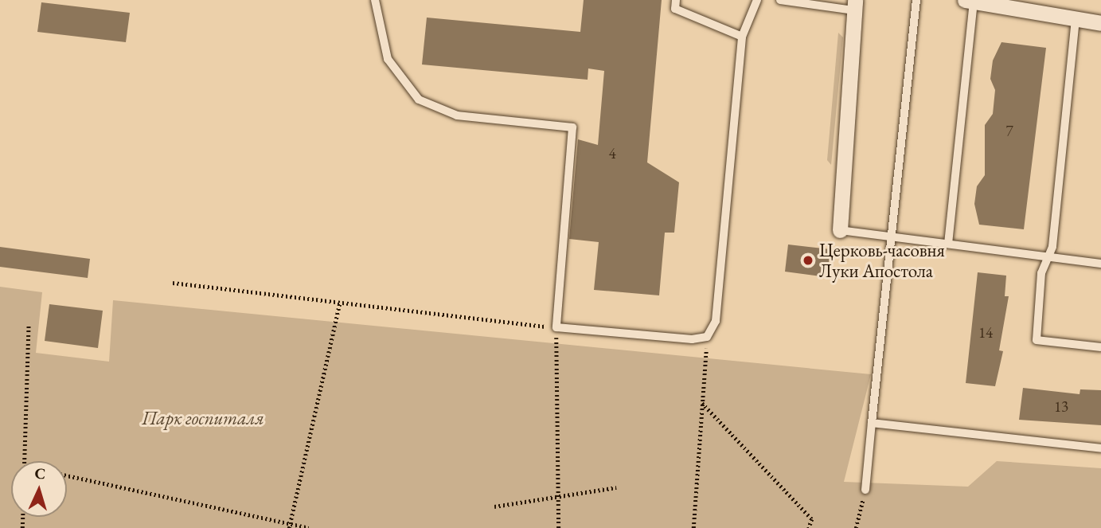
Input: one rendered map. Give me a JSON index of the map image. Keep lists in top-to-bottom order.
{
  "parks": ["Парк госпиталя"],
  "places": ["Церковь-часовня Луки Апостола"],
  "house_numbers": [
    "7",
    "4",
    "14",
    "13"
  ],
  "north": "top"
}
